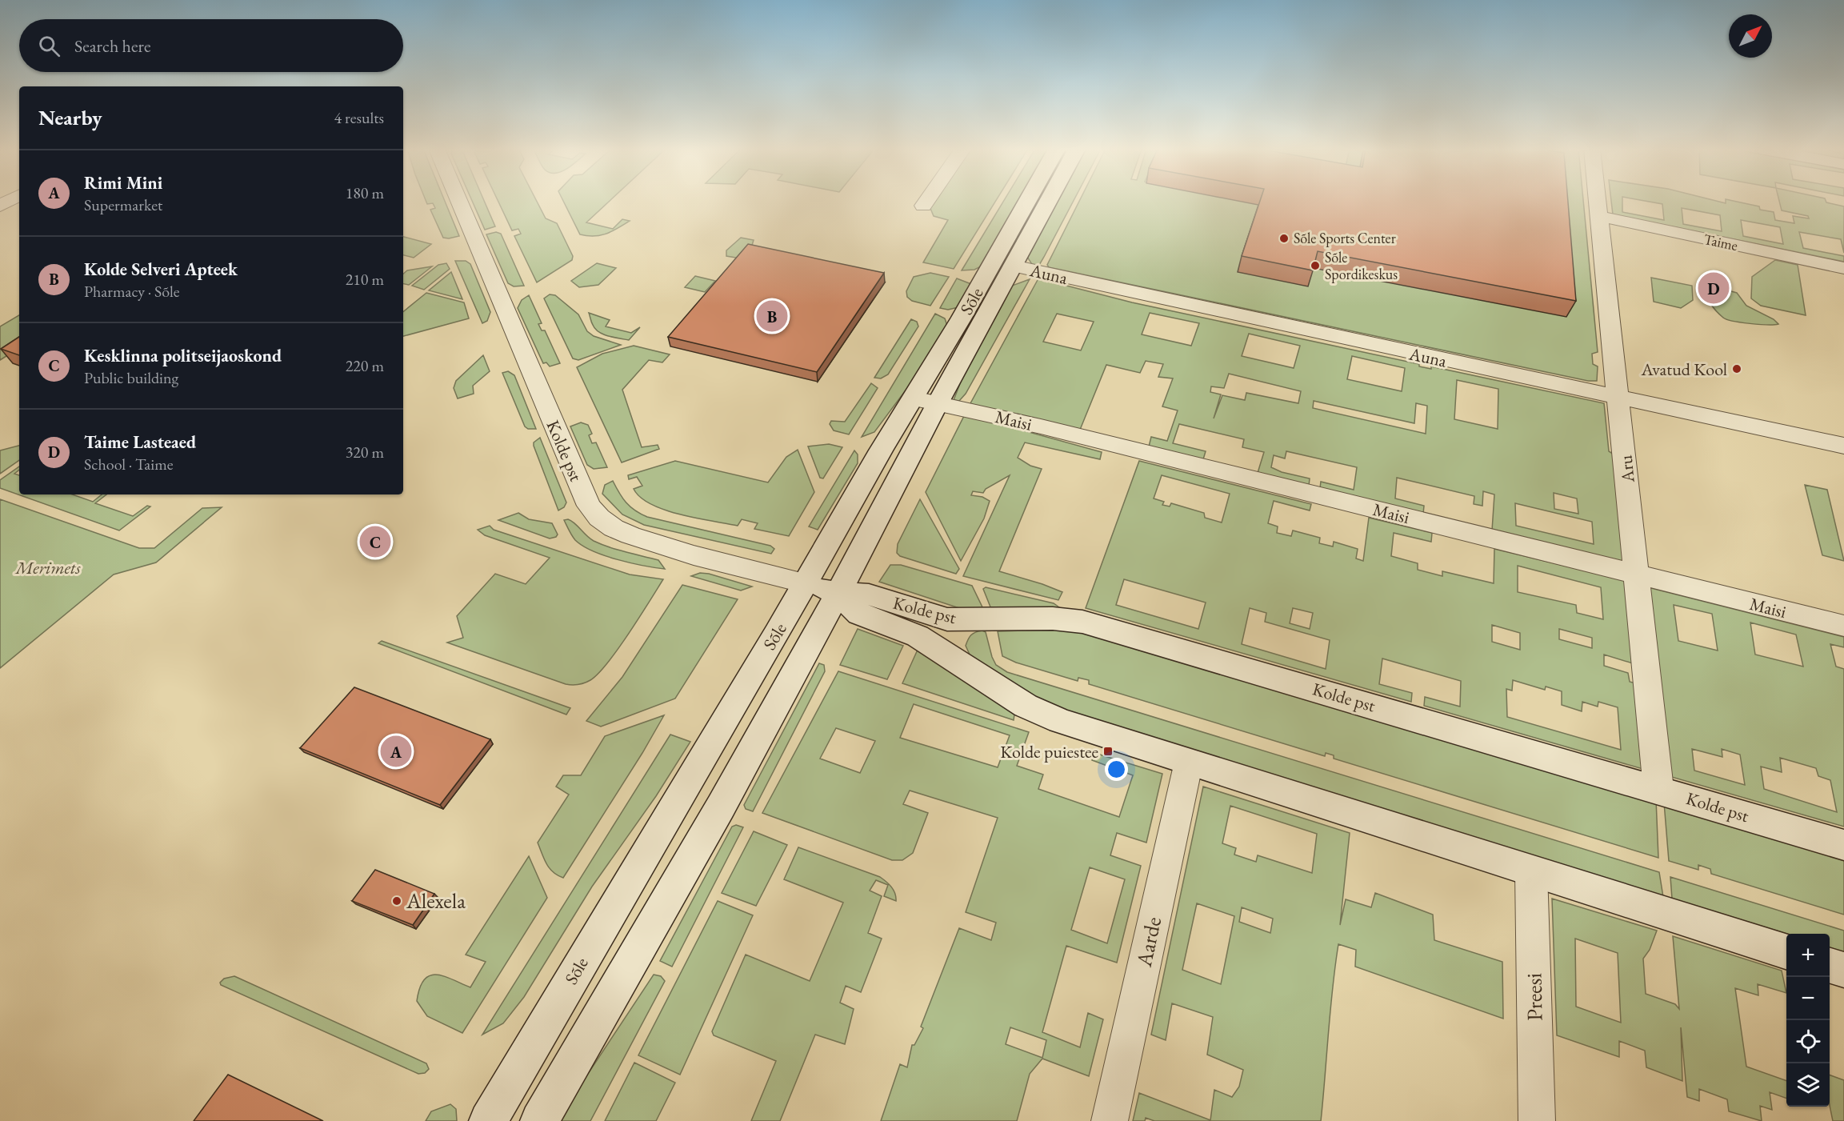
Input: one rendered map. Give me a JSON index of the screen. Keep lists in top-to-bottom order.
{
  "streets": {
    "main road": ["Sõle", "Kolde pst"],
    "street": [
      "Taime",
      "Auna",
      "Maisi",
      "Aru",
      "Aarde",
      "Preesi"
    ]
  },
  "crossings": [
    ["Taime", "Aru"],
    ["Auna", "Sõle"],
    ["Auna", "Aru"],
    ["Sõle", "Maisi"],
    ["Sõle", "Kolde pst"],
    ["Maisi", "Aru"],
    ["Kolde pst", "Aru"],
    ["Kolde pst", "Aarde"],
    ["Kolde pst", "Preesi"]
  ],
  "parks": ["Merimets"],
  "places": {
    "other": [
      "Sõle Sports Center",
      "Sõle Spordikeskus",
      "Avatud Kool",
      "Alexela"
    ],
    "transit": ["Kolde puiestee"]
  },
  "north": "top right",
  "page": {
    "search": "Search here",
    "heading": ["Nearby", "4 results"],
    "list": [
      {
        "mark": "A",
        "name": "Rimi Mini",
        "note": "Supermarket",
        "value": "180 m"
      },
      {
        "mark": "B",
        "name": "Kolde Selveri Apteek",
        "note": "Pharmacy · Sõle",
        "value": "210 m"
      },
      {
        "mark": "C",
        "name": "Kesklinna politseijaoskond",
        "note": "Public building",
        "value": "220 m"
      },
      {
        "mark": "D",
        "name": "Taime Lasteaed",
        "note": "School · Taime",
        "value": "320 m"
      }
    ],
    "pins": [
      "D",
      "B",
      "C",
      "A"
    ],
    "map_buttons": ["+", "−"]
  }
}
